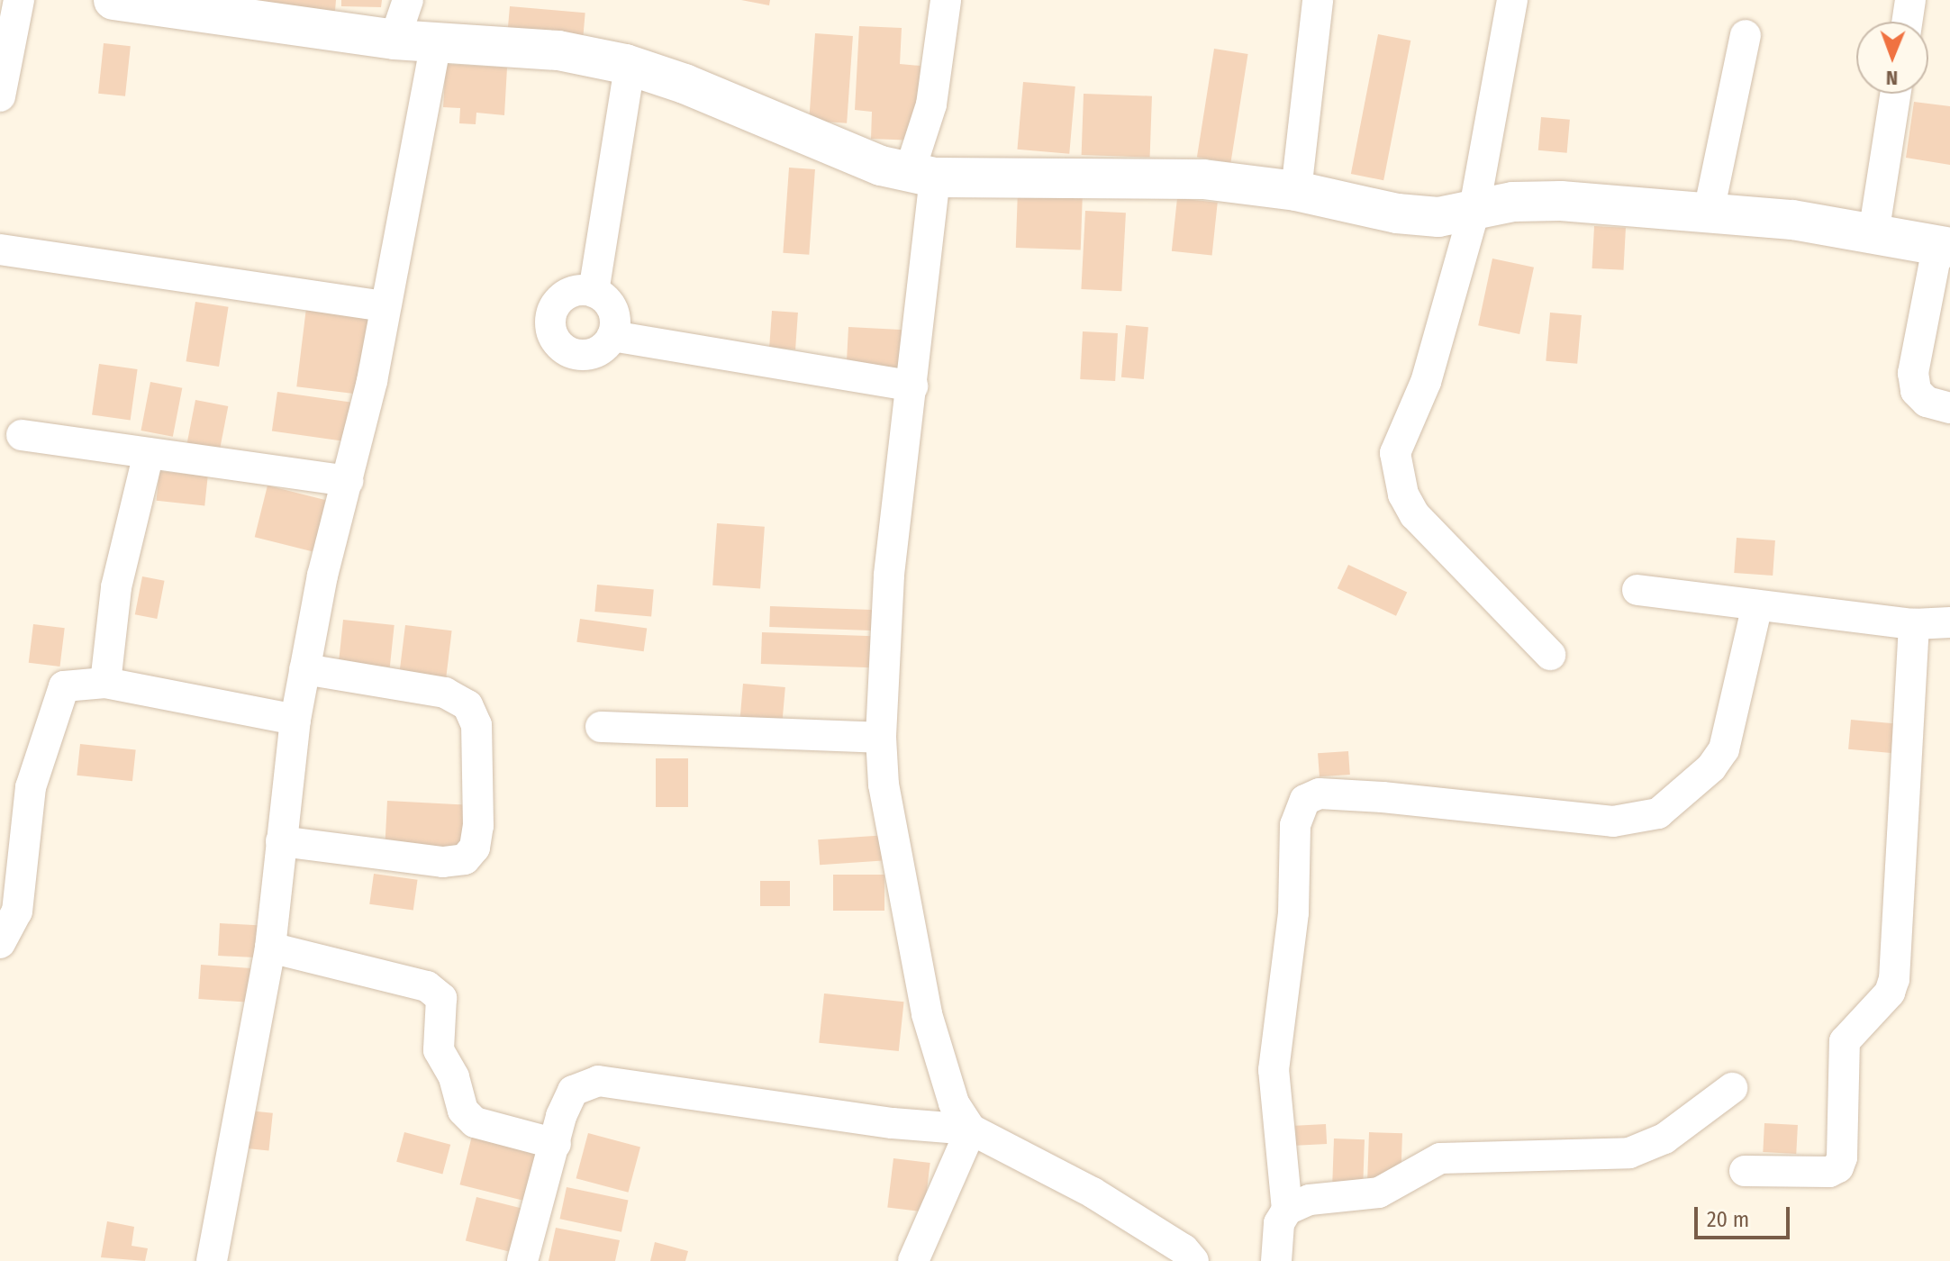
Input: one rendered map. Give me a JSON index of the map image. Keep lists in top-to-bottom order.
{
  "scale_bar": "20 m",
  "north": "bottom"
}
